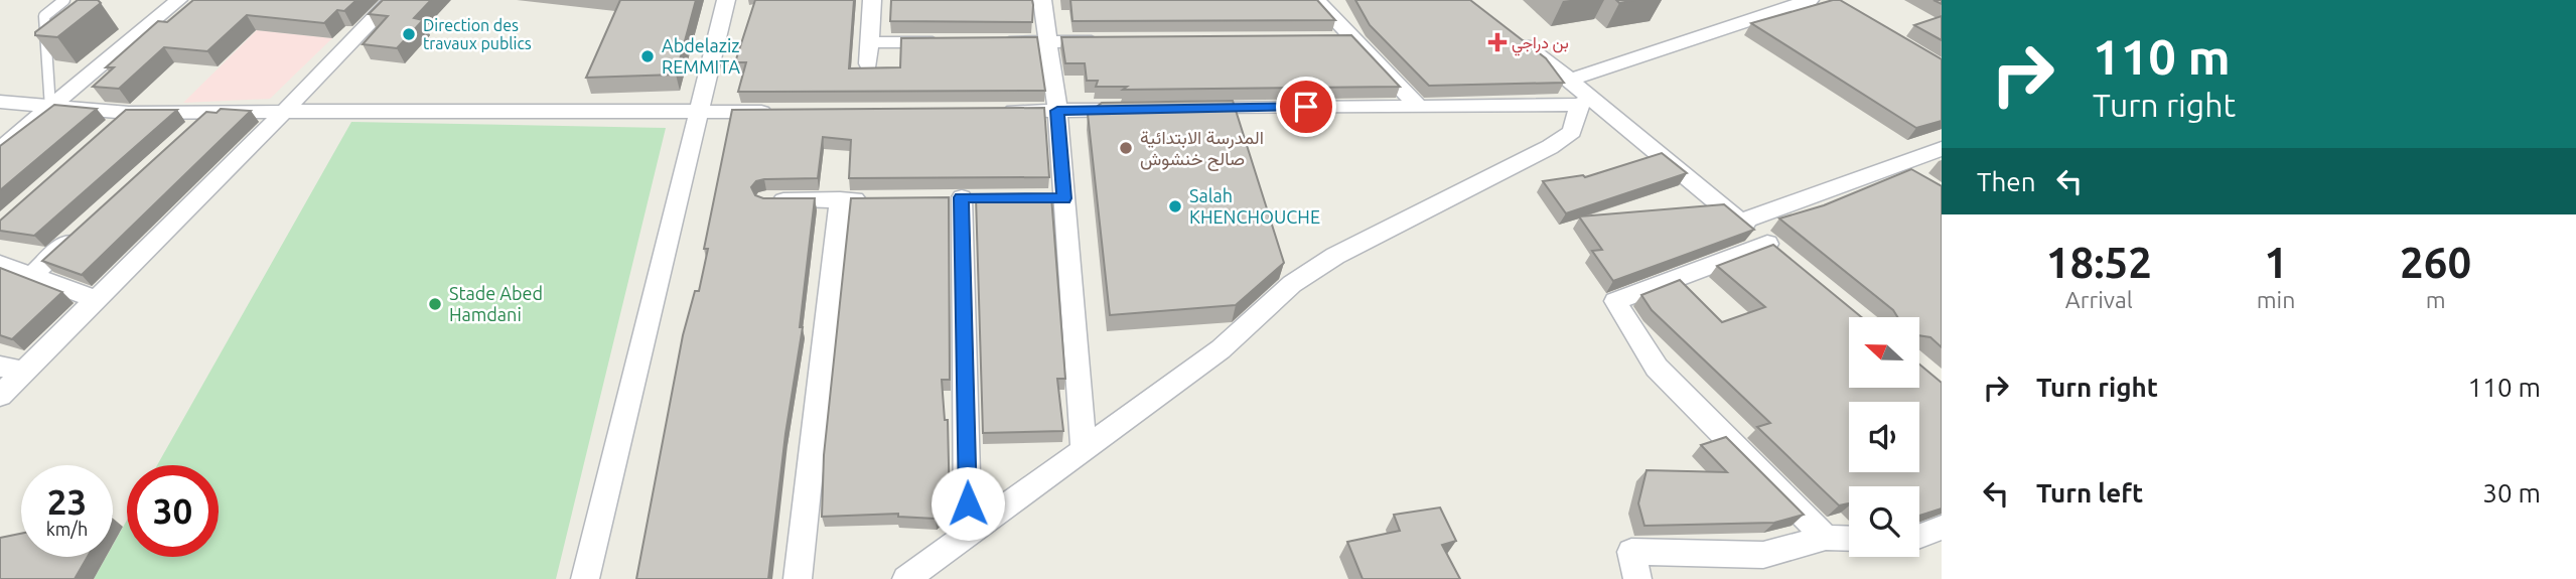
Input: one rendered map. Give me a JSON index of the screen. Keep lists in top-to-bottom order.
{
  "places": {
    "other": [
      "Direction des travaux publics",
      "Abdelaziz REMMITA",
      "المدرسة الابتدائية صالح خنشوش",
      "Salah KHENCHOUCHE",
      "Stade Abed Hamdani"
    ],
    "health": ["بن دراجي"]
  },
  "north": "left",
  "page": {
    "turn": ["110 m", "Turn right"],
    "then": "Then",
    "eta": [
      "18:52",
      "Arrival",
      "1",
      "min",
      "260",
      "m"
    ],
    "list": [
      {
        "name": "Turn right",
        "value": "110 m"
      },
      {
        "name": "Turn left",
        "value": "30 m"
      }
    ],
    "speed": "23 km/h",
    "limit": "30"
  }
}
